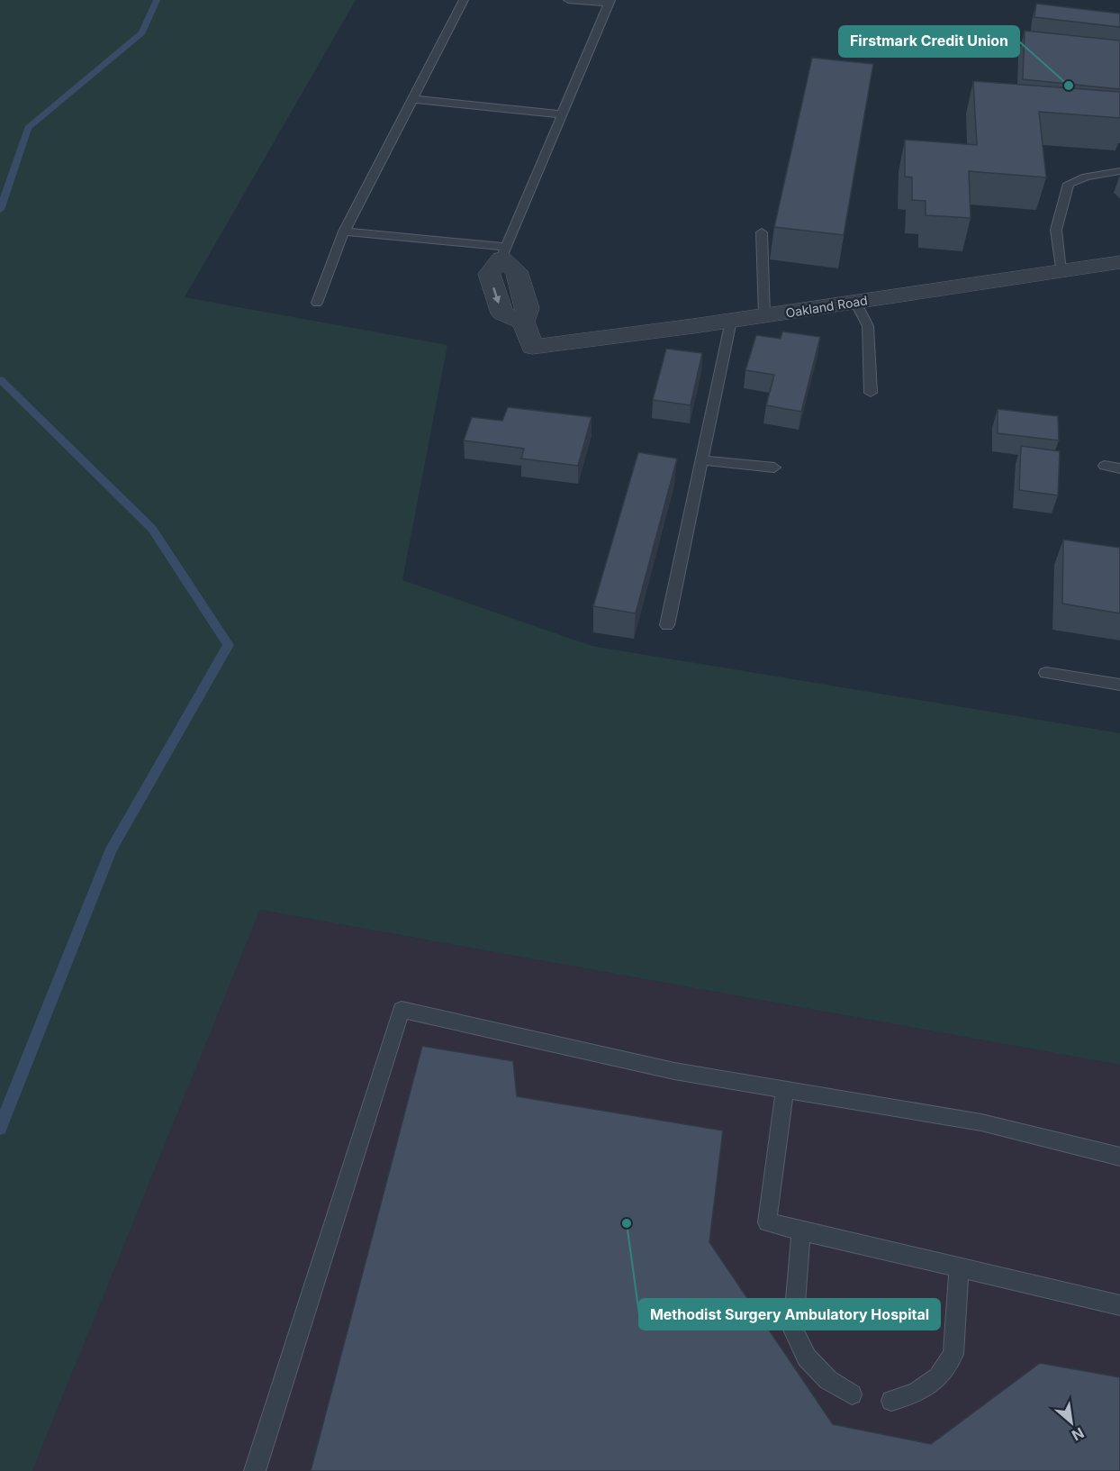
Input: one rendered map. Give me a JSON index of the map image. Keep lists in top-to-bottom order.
{
  "streets": {
    "street": ["Oakland Road"]
  },
  "places": ["Firstmark Credit Union", "Methodist Surgery Ambulatory Hospital"],
  "north": "bottom right"
}
